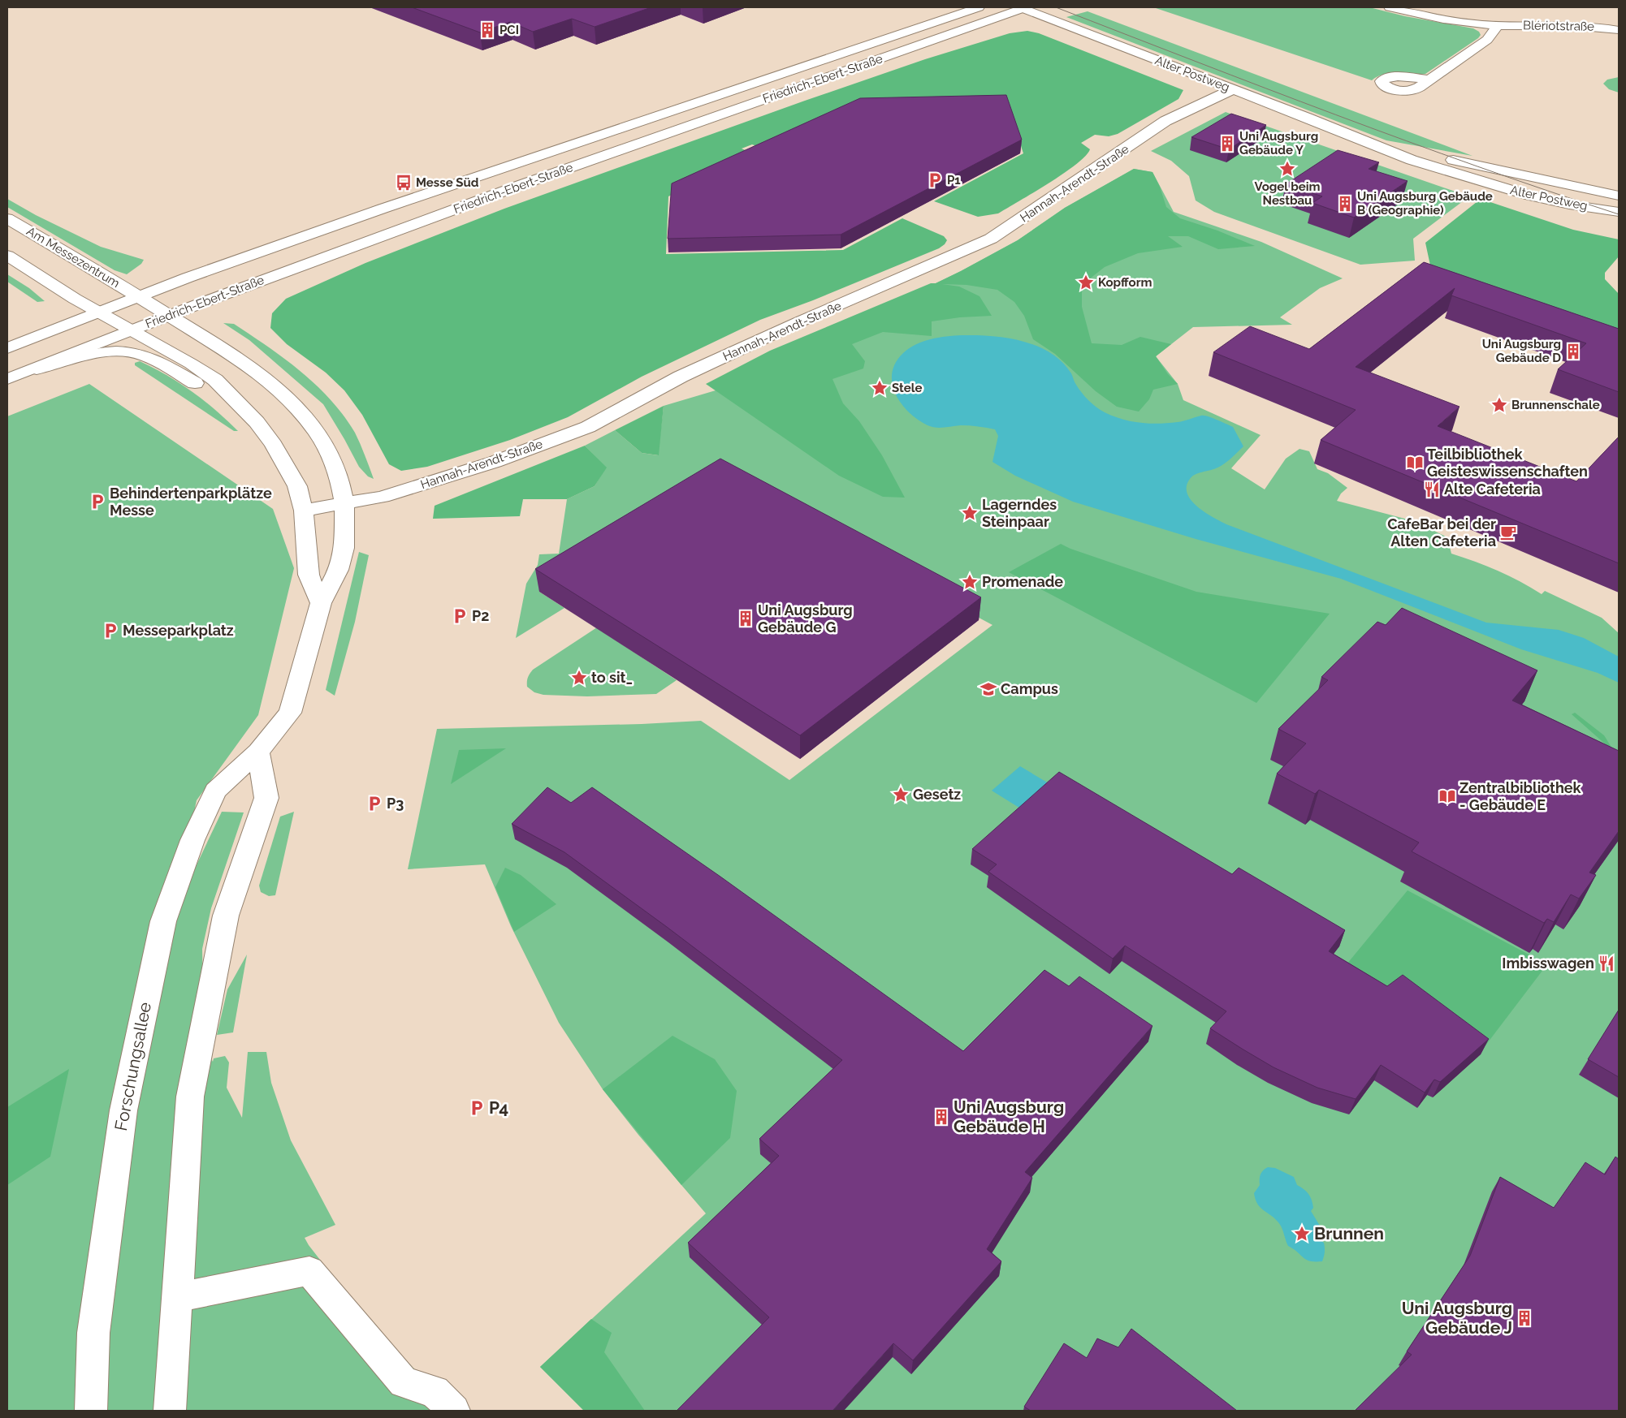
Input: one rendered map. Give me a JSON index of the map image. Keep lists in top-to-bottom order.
{
  "streets": {
    "street": [
      "Blériotstraße",
      "Alter Postweg",
      "Friedrich-Ebert-Straße",
      "Hannah-Arendt-Straße",
      "Am Messezentrum",
      "Forschungsallee"
    ]
  },
  "crossings": [
    ["Alter Postweg", "Friedrich-Ebert-Straße"],
    ["Alter Postweg", "Hannah-Arendt-Straße"],
    ["Friedrich-Ebert-Straße", "Am Messezentrum"],
    ["Friedrich-Ebert-Straße", "Forschungsallee"],
    ["Hannah-Arendt-Straße", "Forschungsallee"],
    ["Am Messezentrum", "Forschungsallee"]
  ],
  "places": {
    "building": [
      "PCI",
      "Uni Augsburg Gebäude Y",
      "Uni Augsburg Gebäude B (Geographie)",
      "Uni Augsburg Gebäude D",
      "Uni Augsburg Gebäude G",
      "Uni Augsburg Gebäude H",
      "Uni Augsburg Gebäude J"
    ],
    "place": [
      "Vogel beim Nestbau",
      "Kopfform",
      "Stele",
      "Brunnenschale",
      "Lagerndes Steinpaar",
      "Promenade",
      "to sit_",
      "Gesetz",
      "Brunnen"
    ],
    "parking": [
      "P1",
      "Behindertenparkplätze Messe",
      "P2",
      "Messeparkplatz",
      "P3",
      "P4"
    ],
    "bus stop": ["Messe Süd"],
    "library": ["Teilbibliothek Geisteswissenschaften", "Zentralbibliothek - Gebäude E"],
    "restaurant": ["Alte Cafeteria", "Imbisswagen"],
    "cafe": ["CafeBar bei der Alten Cafeteria"],
    "school or university": ["Campus"]
  }
}
